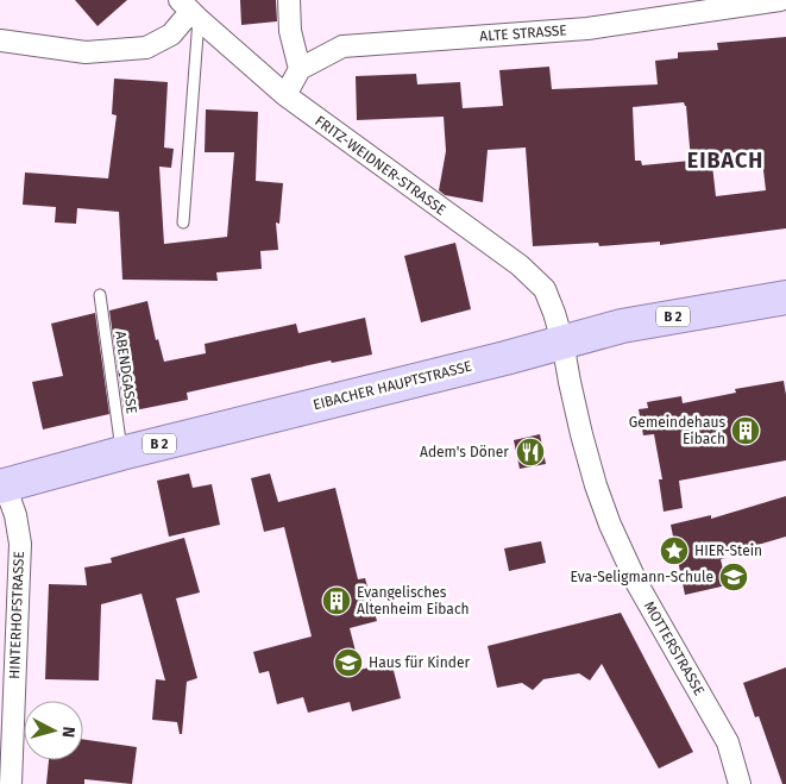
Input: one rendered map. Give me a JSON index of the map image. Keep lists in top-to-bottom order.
{
  "streets": {
    "main road": ["B 2", "EIBACHER HAUPTSTRASSE"],
    "street": [
      "ALTE STRASSE",
      "FRITZ-WEIDNER-STRASSE",
      "HINTERHOFSTRASSE",
      "MOTTERSTRASSE"
    ],
    "lane": ["ABENDGASSE"]
  },
  "crossings": [
    ["FRITZ-WEIDNER-STRASSE", "EIBACHER HAUPTSTRASSE"],
    ["FRITZ-WEIDNER-STRASSE", "MOTTERSTRASSE"],
    ["ABENDGASSE", "EIBACHER HAUPTSTRASSE"],
    ["EIBACHER HAUPTSTRASSE", "HINTERHOFSTRASSE"],
    ["EIBACHER HAUPTSTRASSE", "MOTTERSTRASSE"]
  ],
  "districts": ["EIBACH"],
  "places": {
    "building": ["Gemeindehaus Eibach", "Evangelisches Altenheim Eibach"],
    "restaurant": ["Adem's Döner"],
    "place": ["HIER-Stein"],
    "school or university": ["Eva-Seligmann-Schule", "Haus für Kinder"]
  },
  "north": "right"
}
